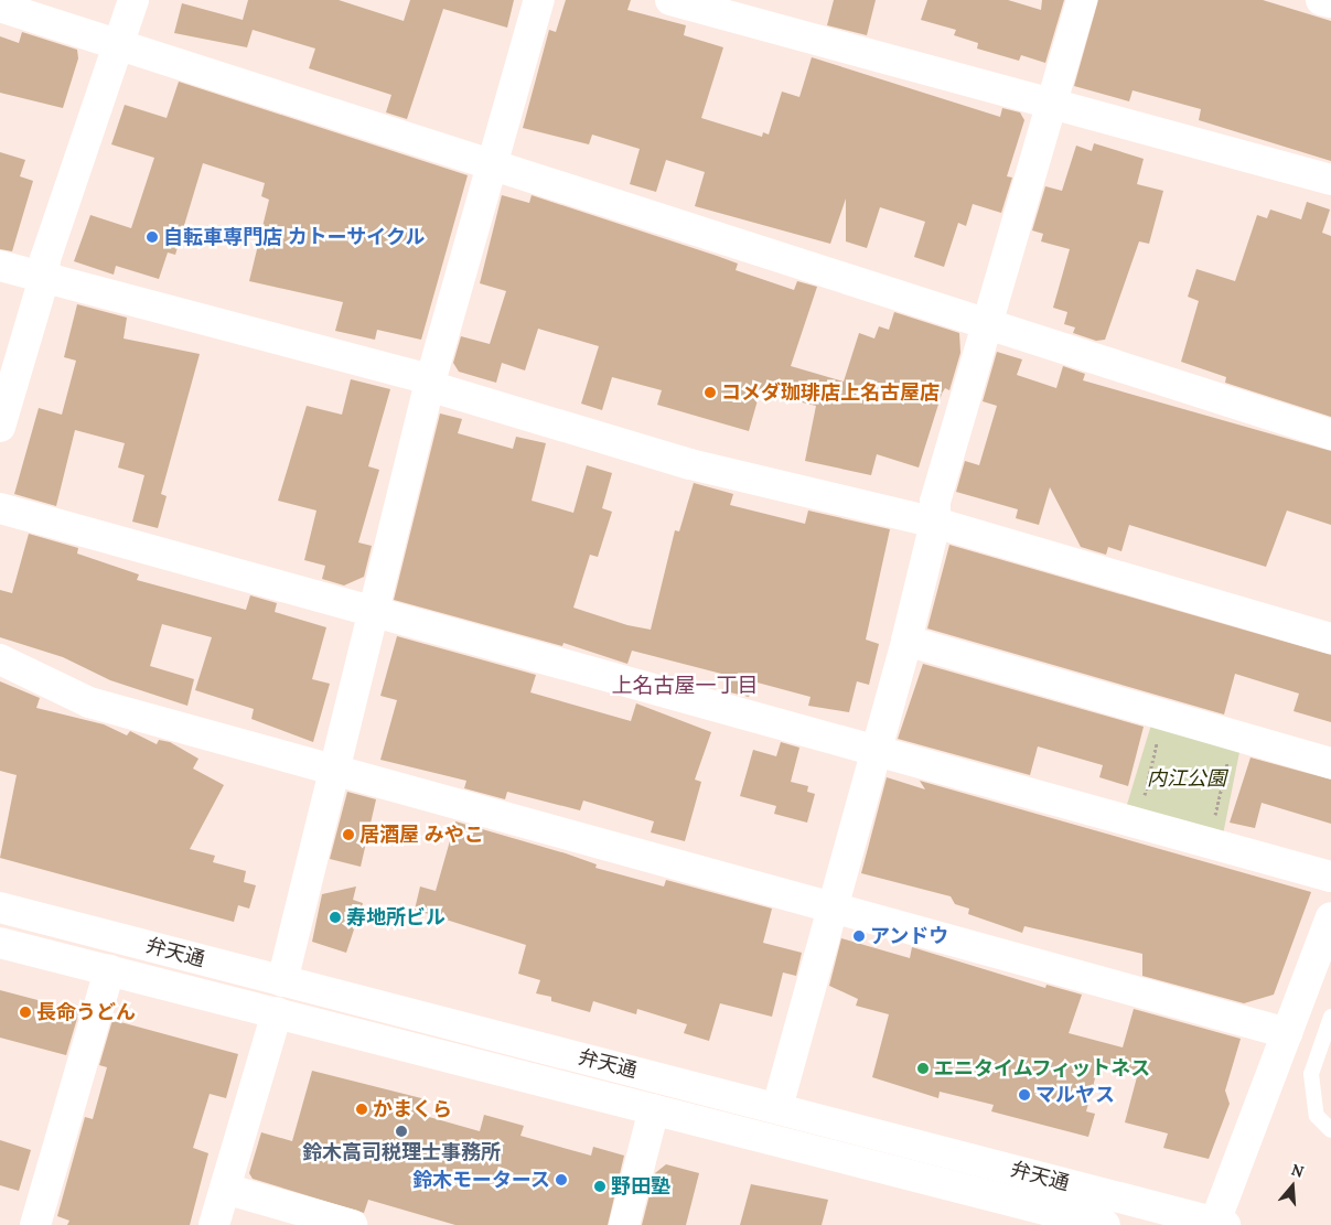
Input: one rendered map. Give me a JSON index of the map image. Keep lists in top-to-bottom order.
{
  "streets": {
    "street": ["弁天通"]
  },
  "districts": ["上名古屋一丁目"],
  "parks": ["内江公園"],
  "places": [
    "自転車専門店 カトーサイクル",
    "コメダ珈琲店上名古屋店",
    "居酒屋 みやこ",
    "寿地所ビル",
    "アンドウ",
    "長命うどん",
    "エニタイムフィットネス",
    "マルヤス",
    "かまくら",
    "鈴木高司税理士事務所",
    "鈴木モータース",
    "野田塾"
  ],
  "north": "top"
}
